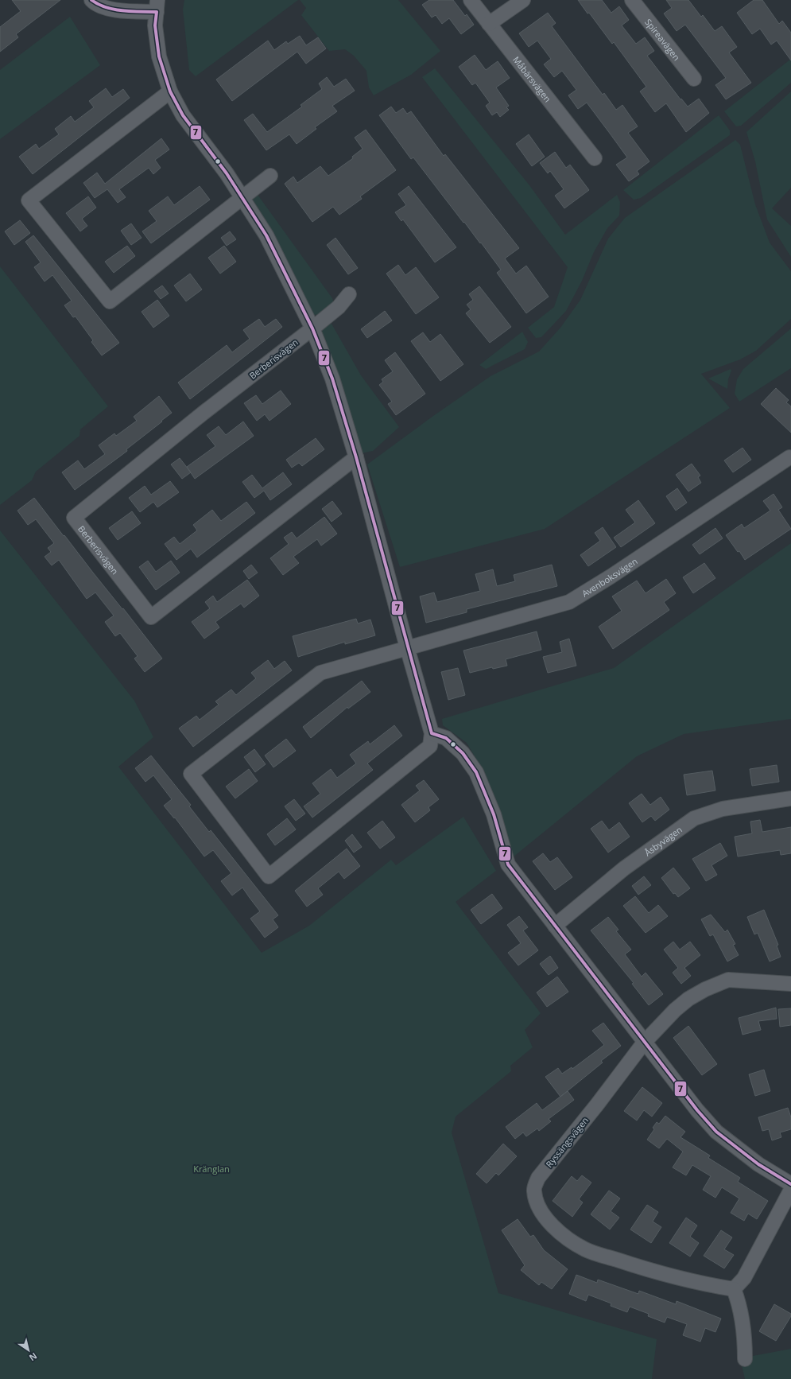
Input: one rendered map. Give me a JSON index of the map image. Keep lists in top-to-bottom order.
{
  "streets": {
    "street": [
      "Spireavägen",
      "Måbärsvägen",
      "Berberisvägen",
      "Avenboksvägen",
      "Åsbyvägen",
      "Ryssängsvägen"
    ]
  },
  "parks": ["Kränglan"],
  "lines": ["transit line 7"],
  "north": "bottom right"
}
